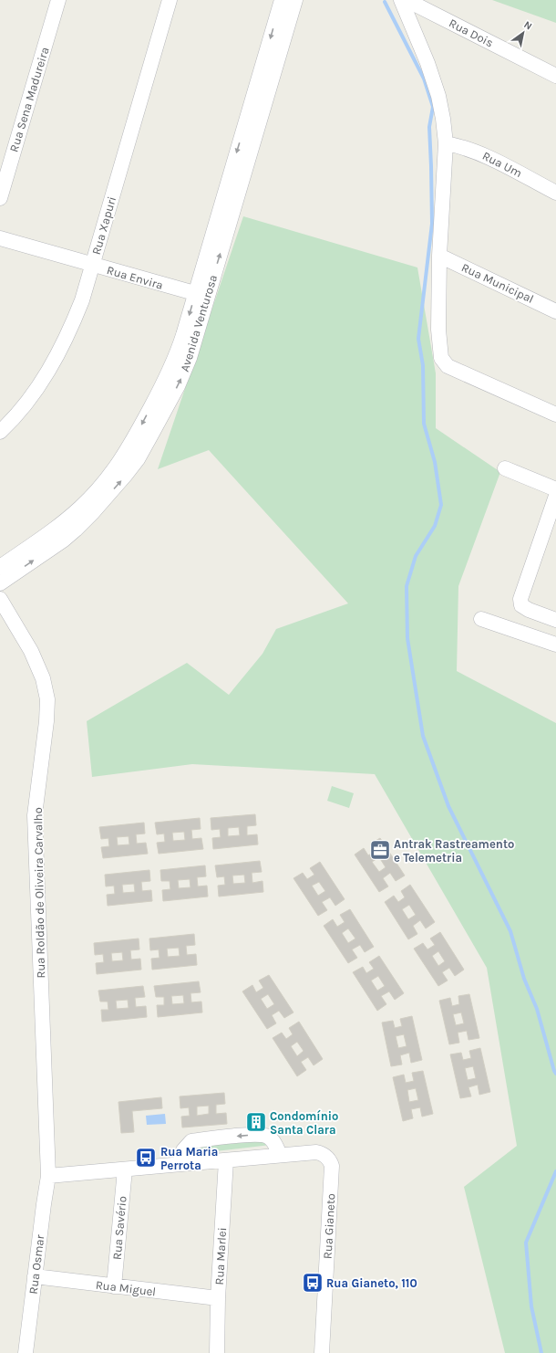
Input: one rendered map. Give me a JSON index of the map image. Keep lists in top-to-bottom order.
{
  "streets": {
    "street": [
      "Rua Dois",
      "Rua Sena Madureira",
      "Rua Um",
      "Rua Xapuri",
      "Rua Envira",
      "Rua Municipal",
      "Avenida Venturosa",
      "Rua Roldão de Oliveira Carvalho",
      "Rua Gianeto",
      "Rua Savério",
      "Rua Marlei",
      "Rua Osmar",
      "Rua Miguel"
    ]
  },
  "crossings": [
    ["Rua Xapuri", "Rua Envira"],
    ["Rua Envira", "Avenida Venturosa"],
    ["Rua Roldão de Oliveira Carvalho", "Rua Osmar"],
    ["Rua Savério", "Rua Miguel"],
    ["Rua Marlei", "Rua Miguel"],
    ["Rua Osmar", "Rua Miguel"]
  ],
  "places": {
    "office": ["Antrak Rastreamento e Telemetria"],
    "building": ["Condomínio Santa Clara"],
    "bus stop": ["Rua Maria Perrota", "Rua Gianeto, 110"]
  },
  "north": "top right"
}
